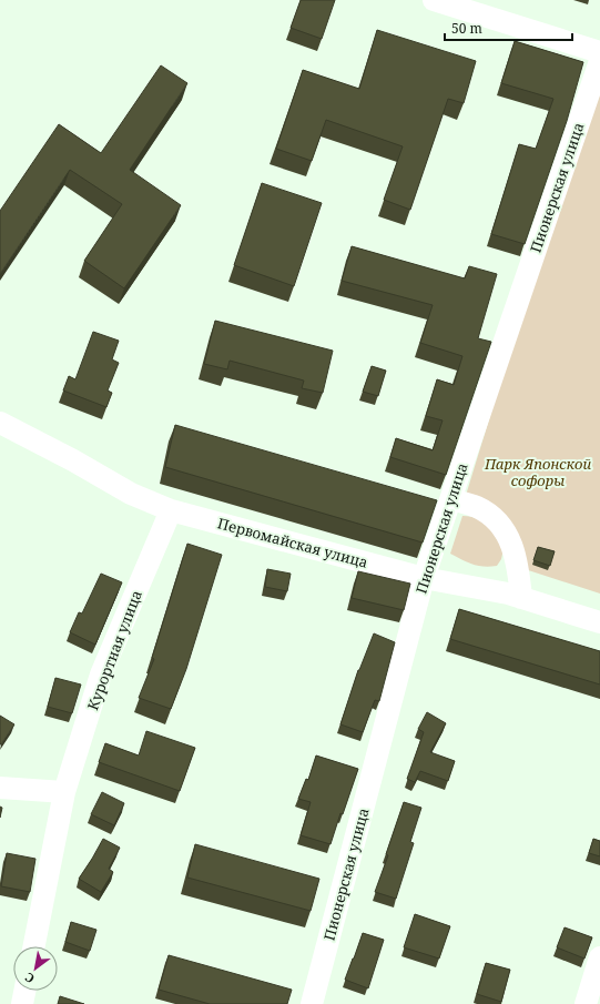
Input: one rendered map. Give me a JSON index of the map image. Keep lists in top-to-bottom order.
{
  "streets": {
    "street": ["Пионерская улица", "Первомайская улица", "Курортная улица"]
  },
  "crossings": [
    ["Пионерская улица", "Первомайская улица"],
    ["Первомайская улица", "Курортная улица"]
  ],
  "parks": ["Парк Японской софоры"],
  "scale_bar": "50 m",
  "north": "bottom left"
}
